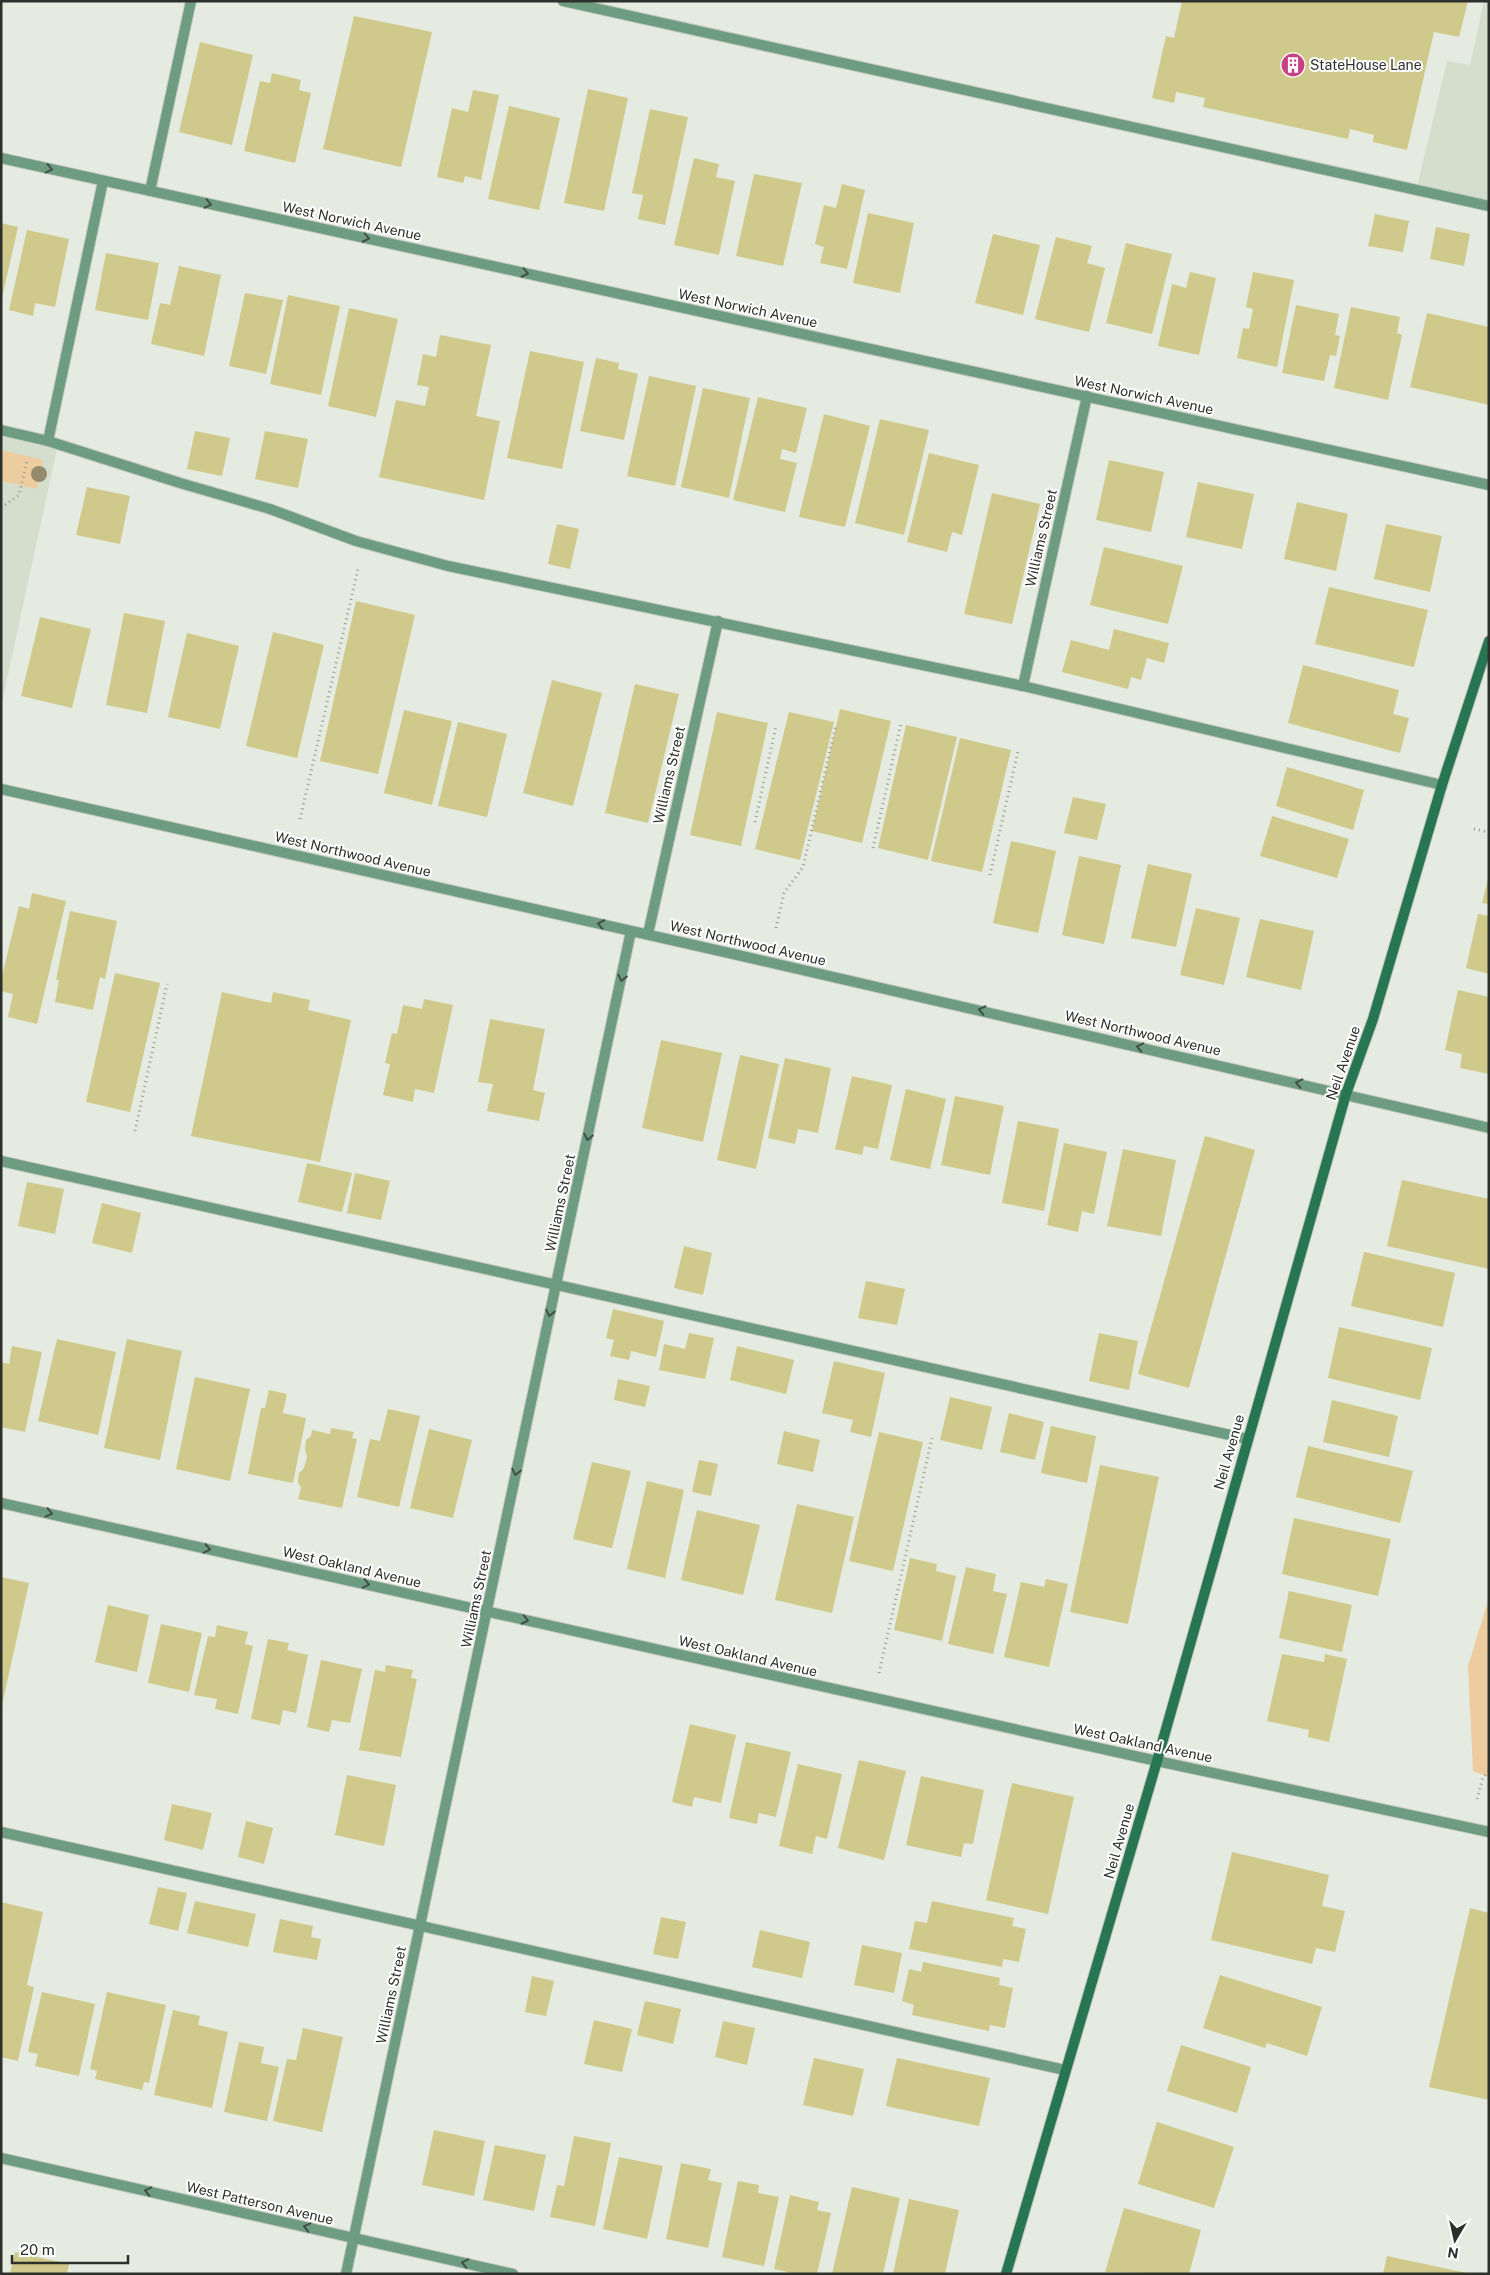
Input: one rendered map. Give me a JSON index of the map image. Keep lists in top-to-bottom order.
{
  "streets": {
    "street": [
      "West Norwich Avenue",
      "Williams Street",
      "West Northwood Avenue",
      "Neil Avenue",
      "West Oakland Avenue",
      "West Patterson Avenue"
    ]
  },
  "crossings": [
    ["West Norwich Avenue", "Williams Street"],
    ["Williams Street", "West Northwood Avenue"],
    ["Williams Street", "West Oakland Avenue"],
    ["Williams Street", "West Patterson Avenue"],
    ["West Northwood Avenue", "Neil Avenue"],
    ["Neil Avenue", "West Oakland Avenue"]
  ],
  "one_way": [
    "West Norwich Avenue",
    "West Northwood Avenue",
    "West Oakland Avenue",
    "West Patterson Avenue"
  ],
  "places": {
    "building": ["StateHouse Lane"]
  },
  "scale_bar": "20 m",
  "north": "bottom"
}
